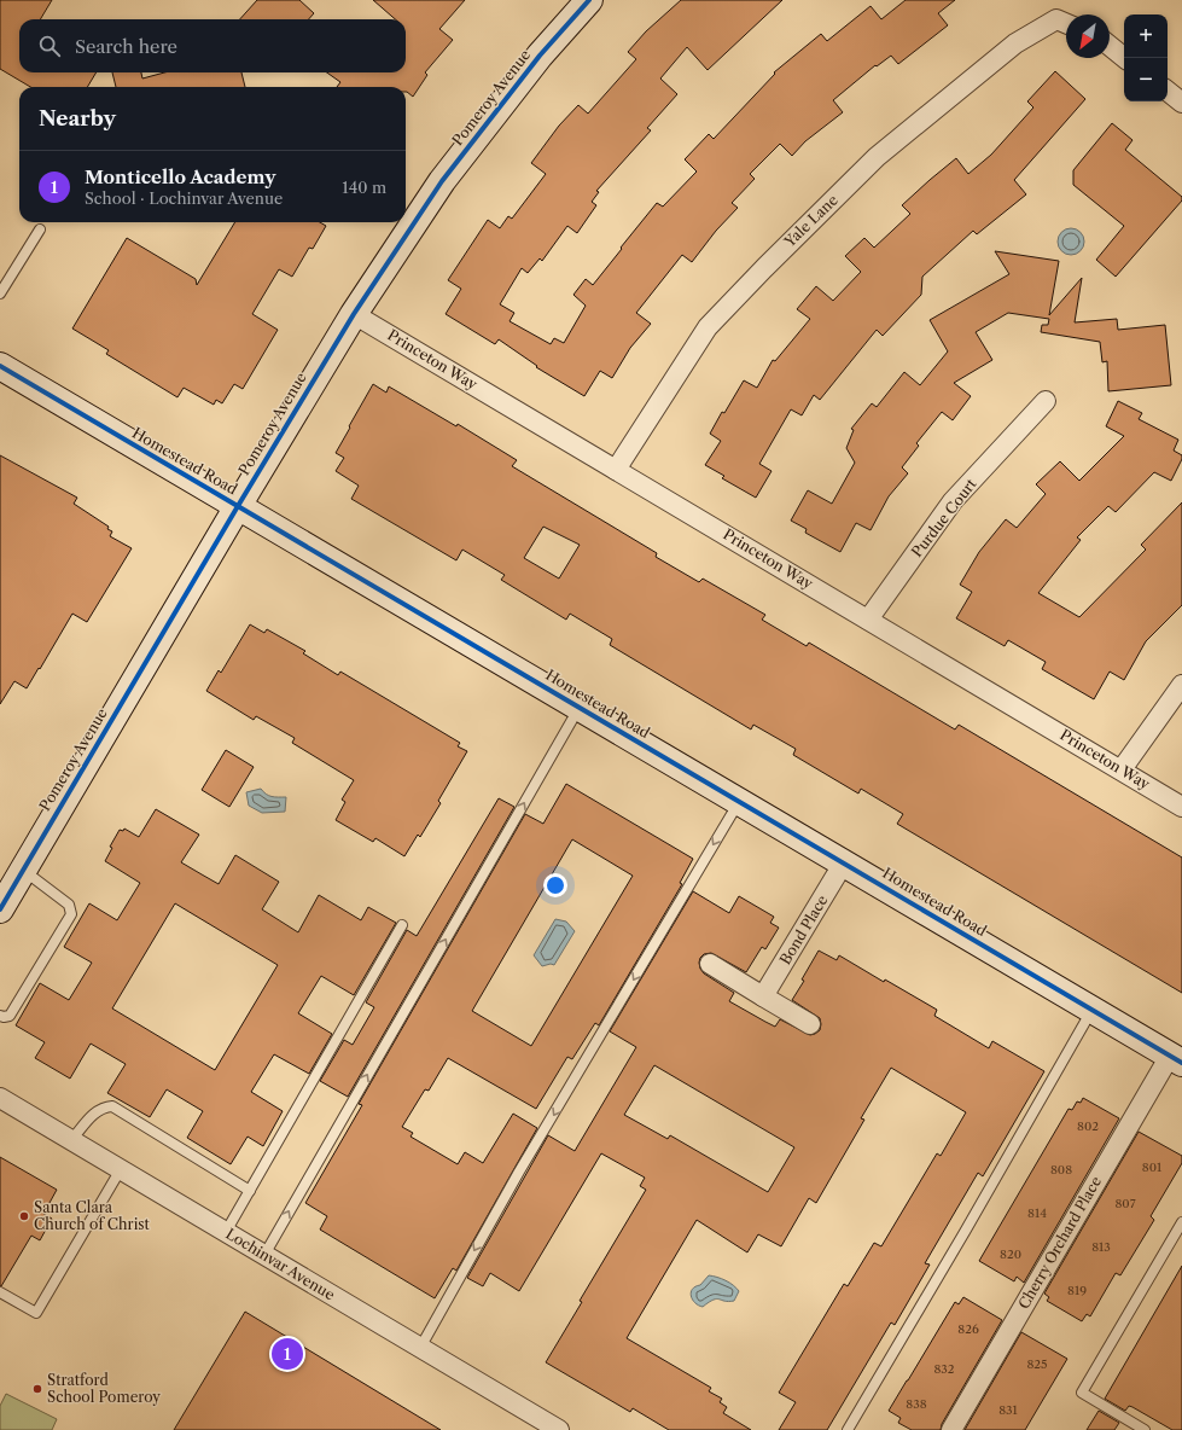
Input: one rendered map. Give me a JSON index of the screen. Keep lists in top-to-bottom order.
{
  "streets": {
    "main road": ["Pomeroy Avenue", "Homestead Road"],
    "street": [
      "Yale Lane",
      "Princeton Way",
      "Purdue Court",
      "Bond Place",
      "Cherry Orchard Place",
      "Lochinvar Avenue"
    ]
  },
  "crossings": [
    ["Pomeroy Avenue", "Princeton Way"],
    ["Pomeroy Avenue", "Homestead Road"],
    ["Yale Lane", "Princeton Way"],
    ["Princeton Way", "Purdue Court"],
    ["Homestead Road", "Bond Place"],
    ["Homestead Road", "Cherry Orchard Place"]
  ],
  "places": ["Santa Clara Church of Christ", "Stratford School Pomeroy"],
  "house_numbers": [
    "802",
    "801",
    "808",
    "807",
    "814",
    "813",
    "820",
    "819",
    "826",
    "825",
    "832",
    "838",
    "831"
  ],
  "north": "bottom left",
  "page": {
    "map_buttons": ["+", "−"],
    "search": "Search here",
    "heading": "Nearby",
    "list": [
      {
        "mark": "1",
        "name": "Monticello Academy",
        "note": "School · Lochinvar Avenue",
        "value": "140 m"
      }
    ],
    "pins": "1"
  }
}
